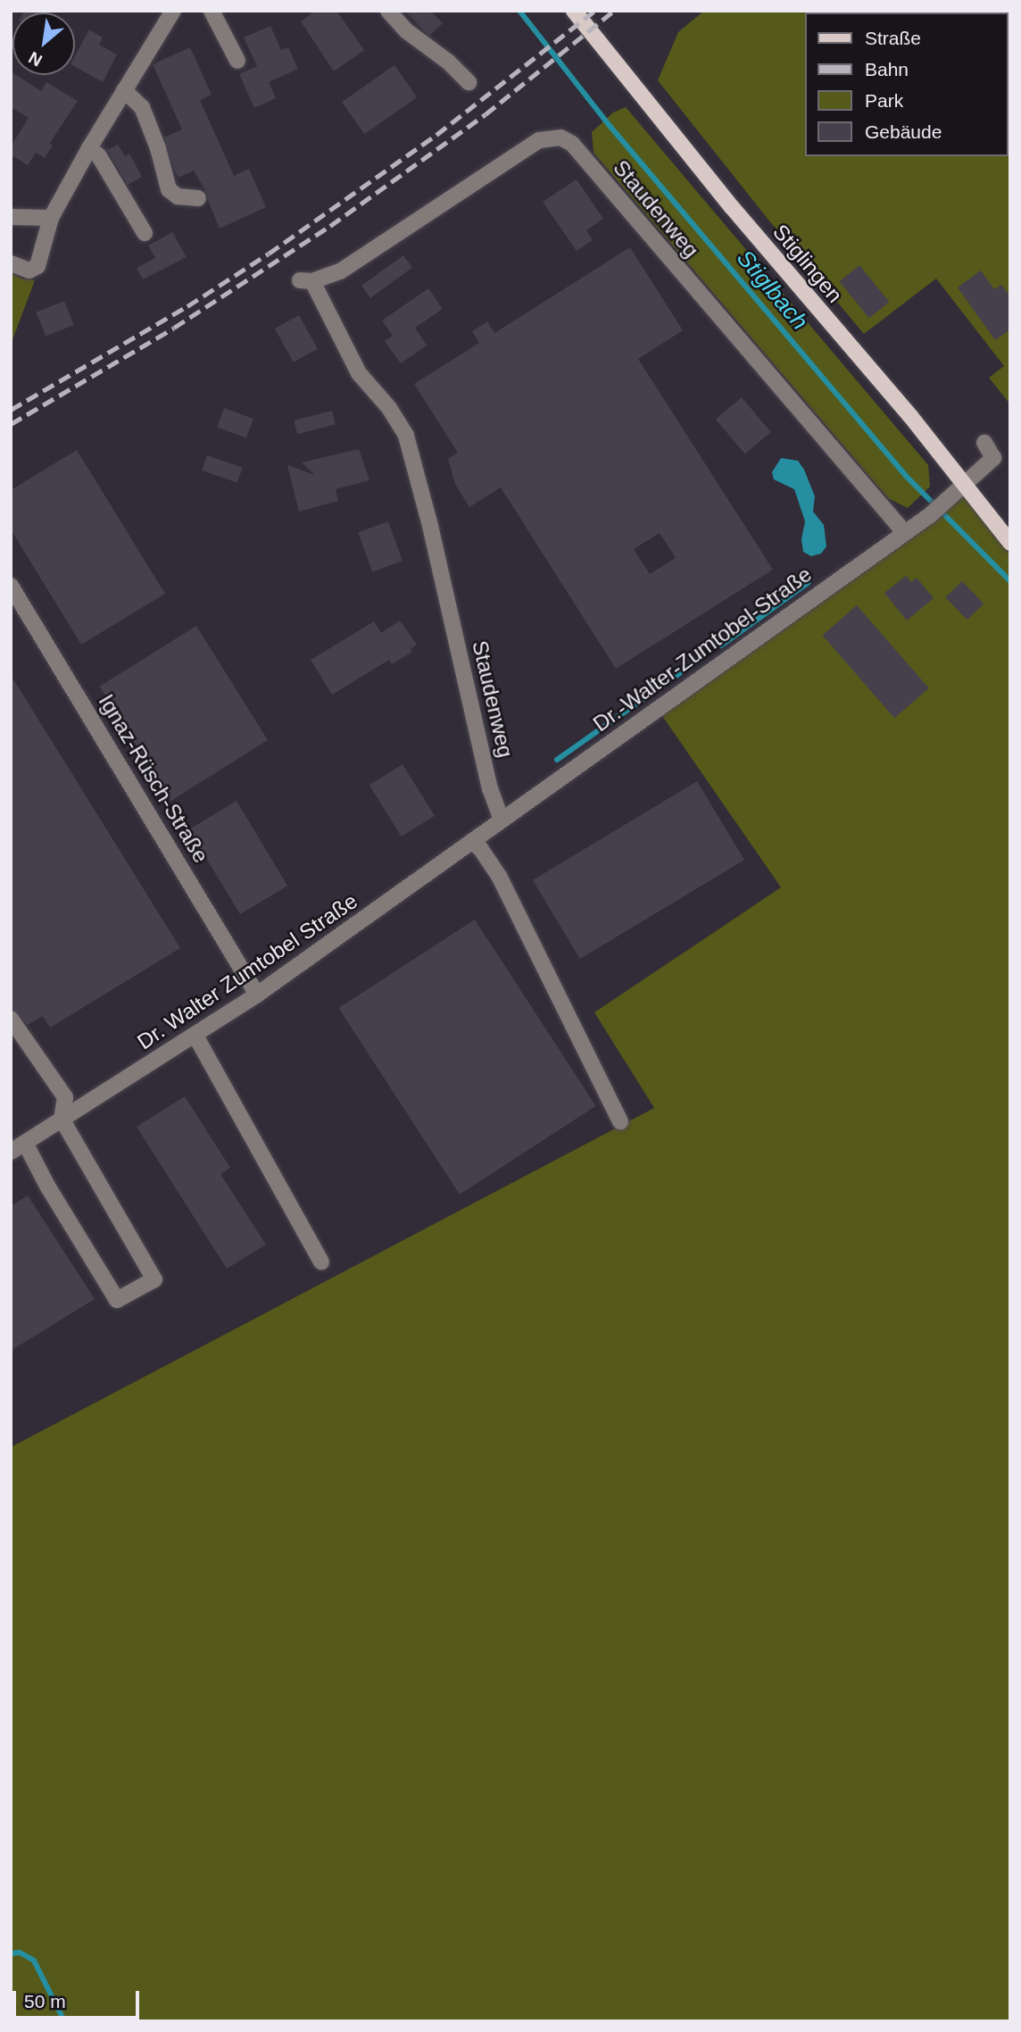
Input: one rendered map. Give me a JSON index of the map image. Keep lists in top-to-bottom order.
{
  "streets": {
    "main road": ["Stiglingen"],
    "street": [
      "Staudenweg",
      "Dr.-Walter-Zumtobel-Straße",
      "Ignaz-Rüsch-Straße",
      "Dr. Walter Zumtobel Straße"
    ]
  },
  "crossings": [
    ["Staudenweg", "Dr.-Walter-Zumtobel-Straße"],
    ["Staudenweg", "Dr. Walter Zumtobel Straße"],
    ["Stiglingen", "Dr.-Walter-Zumtobel-Straße"],
    ["Dr.-Walter-Zumtobel-Straße", "Dr. Walter Zumtobel Straße"],
    ["Ignaz-Rüsch-Straße", "Dr. Walter Zumtobel Straße"]
  ],
  "water": ["Stiglbach"],
  "legend": [
    "Straße",
    "Bahn",
    "Park",
    "Gebäude"
  ],
  "scale_bar": "50 m",
  "north": "bottom left"
}
